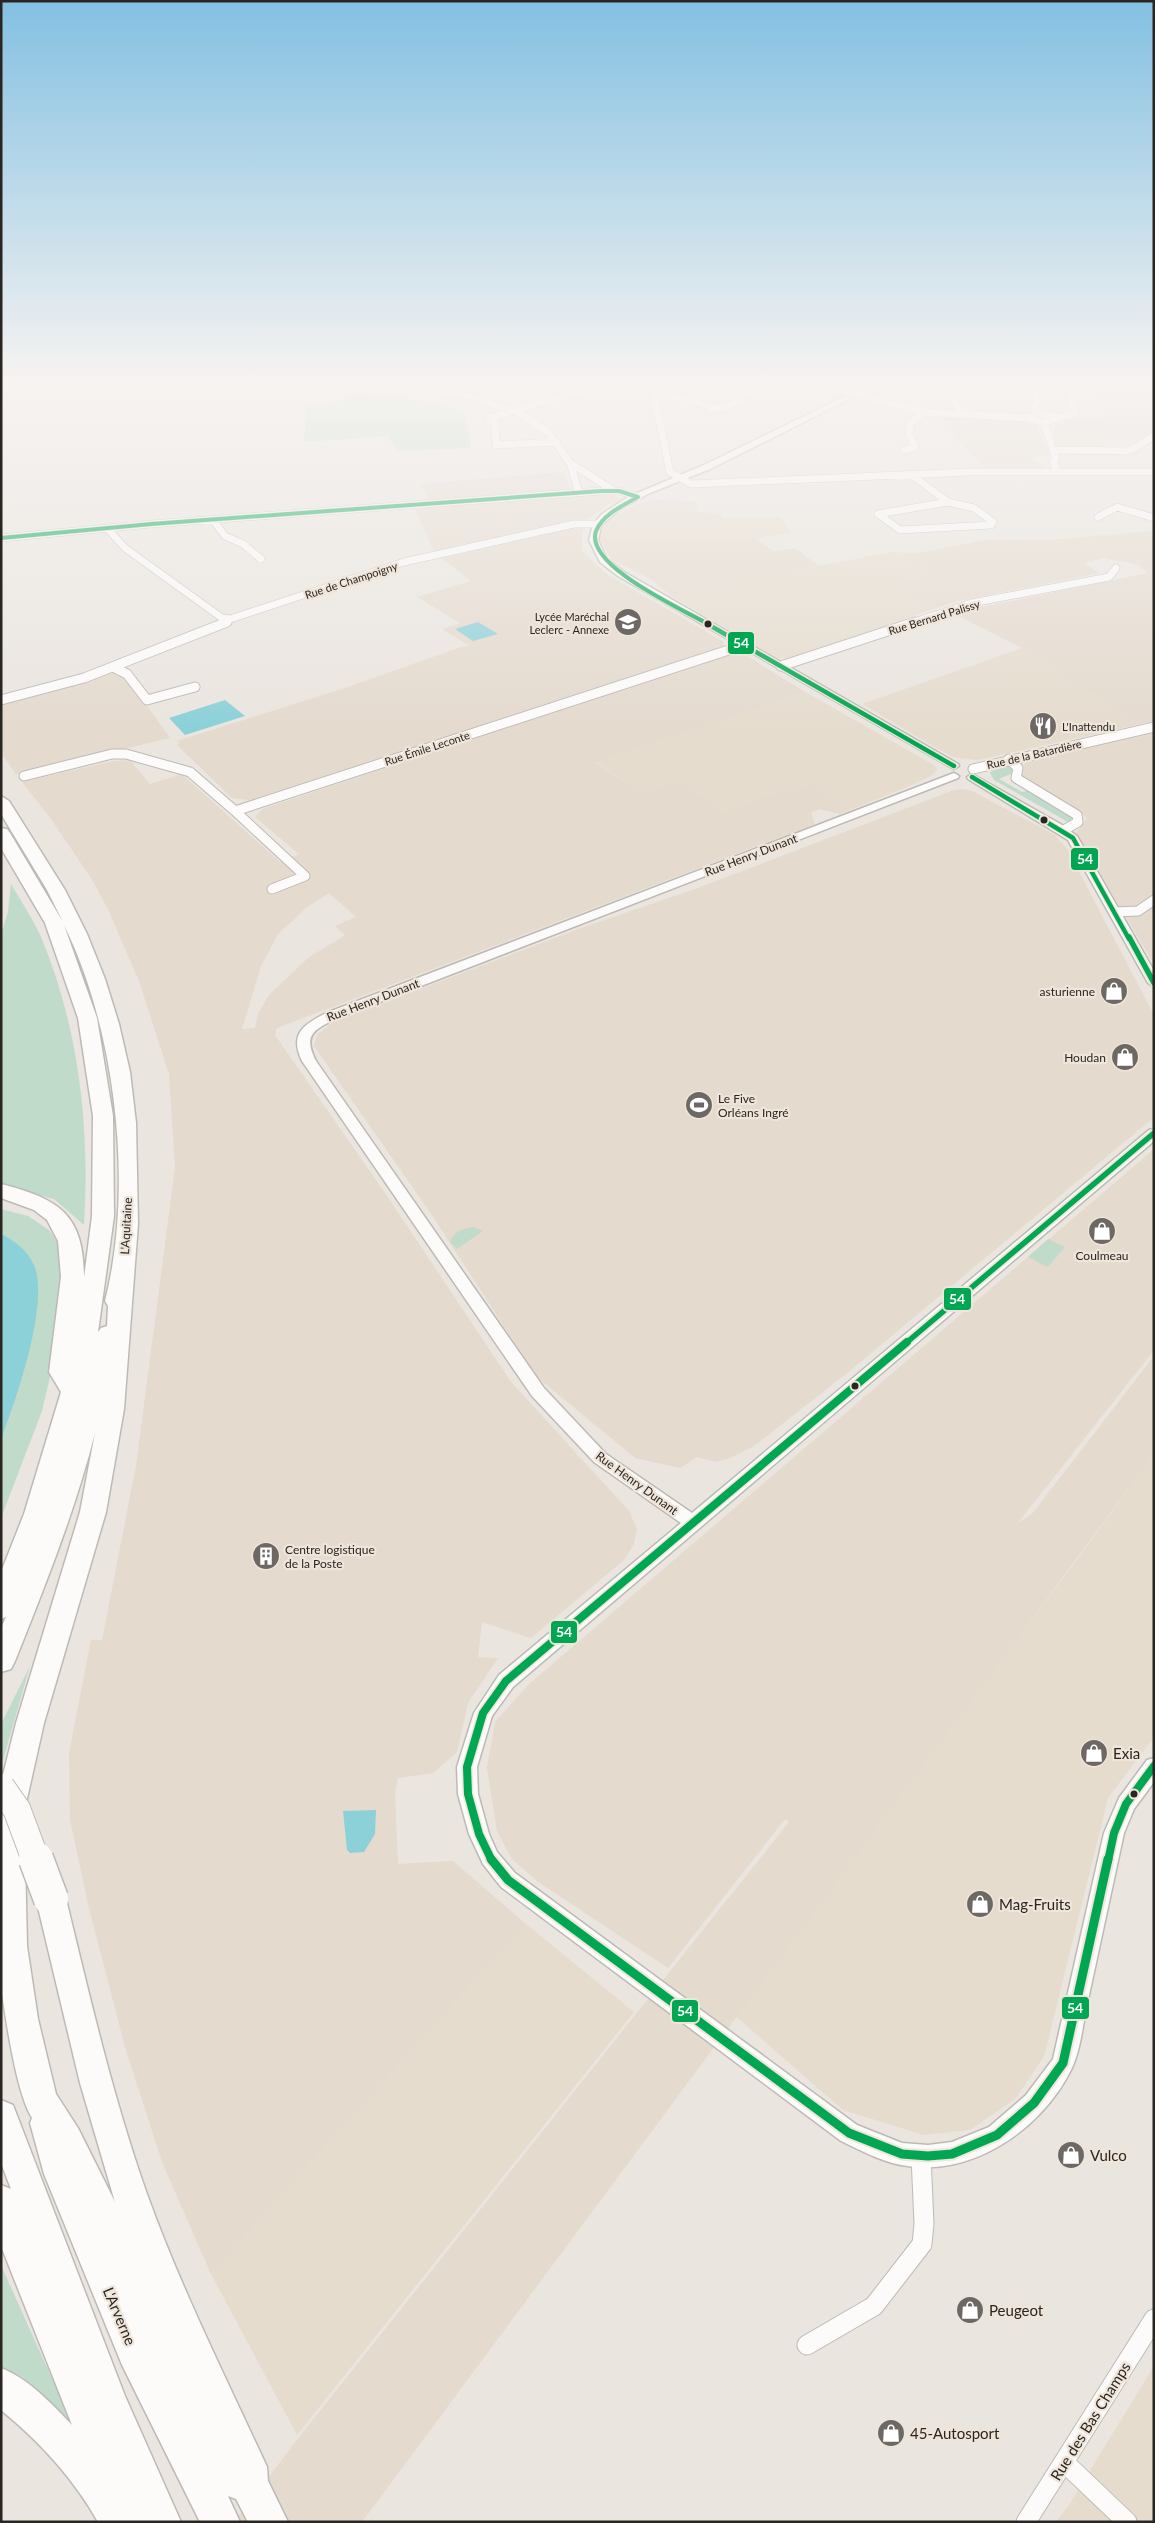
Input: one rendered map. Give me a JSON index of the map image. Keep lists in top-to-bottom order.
{
  "streets": {
    "highway": ["L'Aquitaine", "L'Arverne"],
    "street": [
      "Rue de Champoigny",
      "Rue Bernard Palissy",
      "Rue Émile Leconte",
      "Rue de la Batardière",
      "Rue Henry Dunant",
      "Rue des Bas Champs"
    ]
  },
  "crossings": [
    ["L'Aquitaine", "L'Arverne"]
  ],
  "places": {
    "school or university": ["Lycée Maréchal Leclerc - Annexe"],
    "restaurant": ["L'Inattendu"],
    "shop": [
      "asturienne",
      "Houdan",
      "Coulmeau",
      "Exia",
      "Mag-Fruits",
      "Vulco",
      "Peugeot",
      "45-Autosport"
    ],
    "sports": ["Le Five Orléans Ingré"],
    "building": ["Centre logistique de la Poste"]
  },
  "lines": ["transit line 54"]
}
